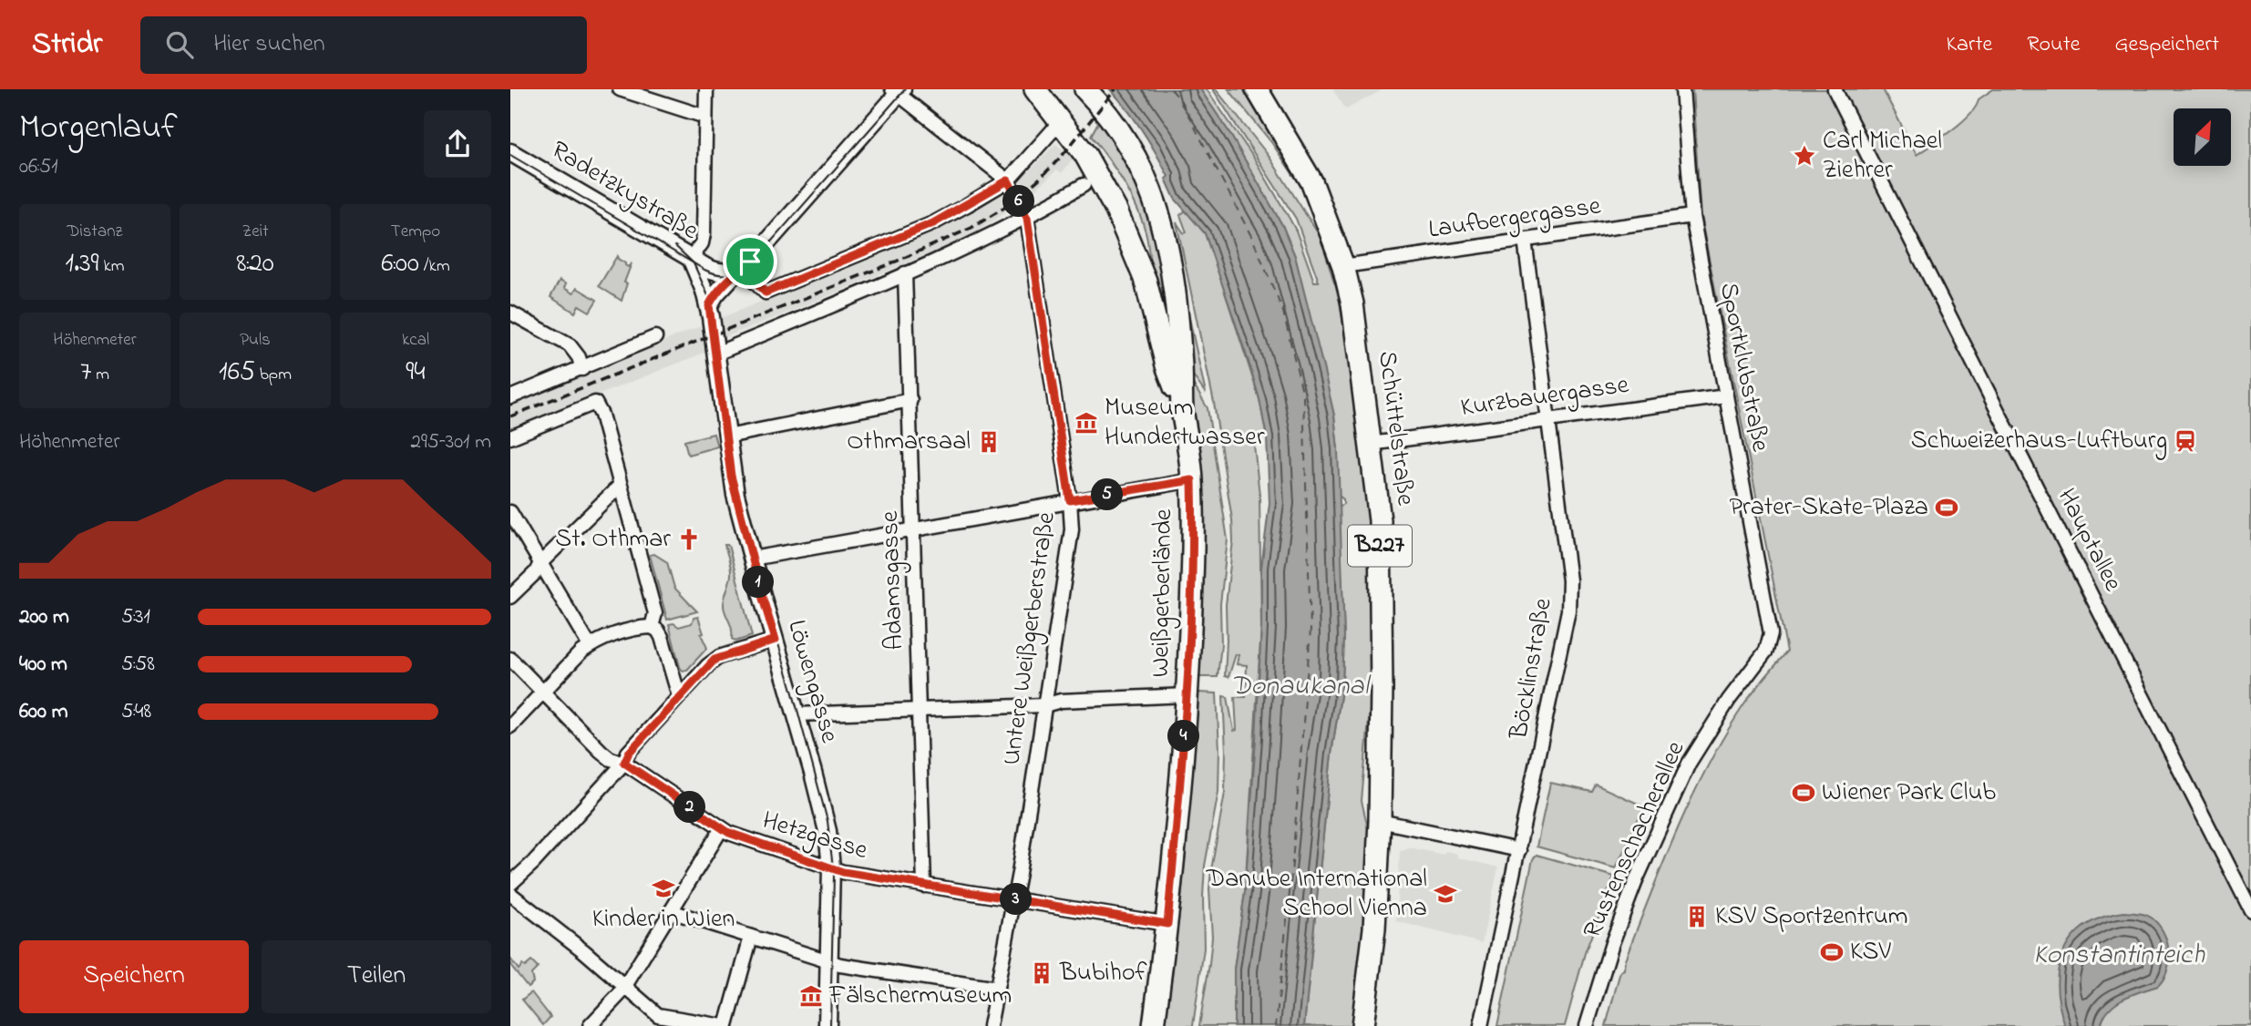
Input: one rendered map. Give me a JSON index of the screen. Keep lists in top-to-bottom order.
{
  "streets": {
    "main road": ["Schüttelstraße", "B227", "Weißgerberlände"],
    "street": [
      "Radetzkystraße",
      "Laufbergergasse",
      "Sportklubstraße",
      "Kurzbauergasse",
      "Hauptallee",
      "Adamsgasse",
      "Untere Weißgerberstraße",
      "Böcklinstraße",
      "Löwengasse",
      "Hetzgasse",
      "Rustenschacherallee"
    ]
  },
  "crossings": [
    ["Radetzkystraße", "Löwengasse"],
    ["Laufbergergasse", "Sportklubstraße"],
    ["Laufbergergasse", "Schüttelstraße"],
    ["Laufbergergasse", "Böcklinstraße"],
    ["Sportklubstraße", "Kurzbauergasse"],
    ["Sportklubstraße", "Rustenschacherallee"],
    ["Kurzbauergasse", "Schüttelstraße"],
    ["Kurzbauergasse", "Böcklinstraße"],
    ["Adamsgasse", "Hetzgasse"],
    ["Weißgerberlände", "Hetzgasse"],
    ["Untere Weißgerberstraße", "Hetzgasse"],
    ["Löwengasse", "Hetzgasse"]
  ],
  "water": ["Donaukanal", "Konstantinteich"],
  "places": {
    "place": ["Carl Michael Ziehrer"],
    "museum": ["Museum Hundertwasser", "Fälschermuseum"],
    "station": ["Schweizerhaus-Luftburg"],
    "building": ["Othmarsaal", "KSV Sportzentrum", "Bubihof"],
    "sports": ["Prater-Skate-Plaza", "Wiener Park Club", "KSV"],
    "church": ["St. Othmar"],
    "school or university": ["Kinder in Wien", "Danube International School Vienna"]
  },
  "north": "top right",
  "page": {
    "header": "Stridr",
    "search": "Hier suchen",
    "nav": ["Karte", "Route", "Gespeichert"],
    "heading": ["Morgenlauf", "06:51"],
    "pins": [
      "6",
      "5",
      "1",
      "4",
      "2",
      "3"
    ],
    "stats": [
      ["Distanz", "1.39 km"],
      ["Zeit", "8:20"],
      ["Tempo", "6:00 /km"],
      ["Höhenmeter", "7 m"],
      ["Puls", "165 bpm"],
      ["kcal", "94"]
    ],
    "chart": ["Höhenmeter", "295–301 m"],
    "list": [
      {
        "name": "200 m",
        "note": "5:31"
      },
      {
        "name": "400 m",
        "note": "5:58"
      },
      {
        "name": "600 m",
        "note": "5:48"
      }
    ],
    "buttons": ["Speichern", "Teilen"]
  }
}
